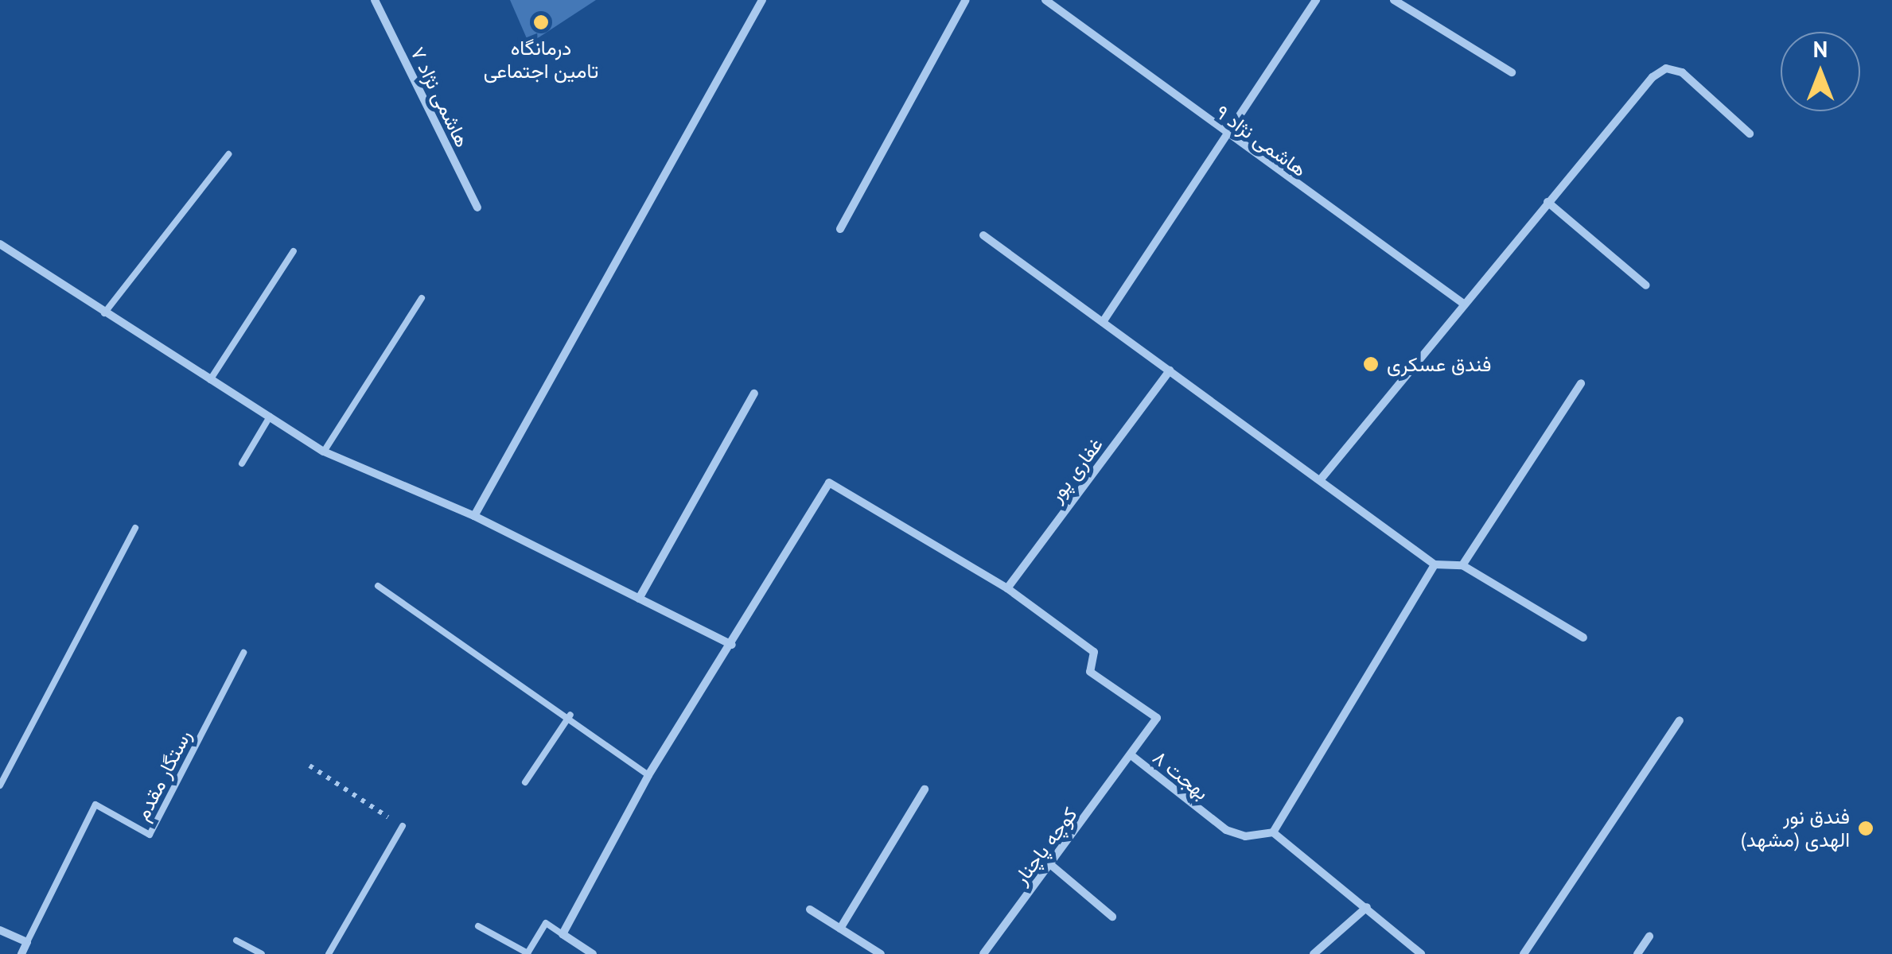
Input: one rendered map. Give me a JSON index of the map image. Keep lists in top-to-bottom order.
{
  "streets": {
    "street": [
      "هاشمی نژاد ۷",
      "هاشمی نژاد ۹",
      "غفاری پور",
      "رستگار مقدم",
      "بهجت ۸",
      "کوچه پاچنار"
    ]
  },
  "crossings": [
    ["غفاری پور", "بهجت ۸"],
    ["بهجت ۸", "کوچه پاچنار"]
  ],
  "places": ["درمانگاه تامین اجتماعی", "فندق عسکری", "فندق نور الهدى (مشهد)"],
  "north": "top"
}
